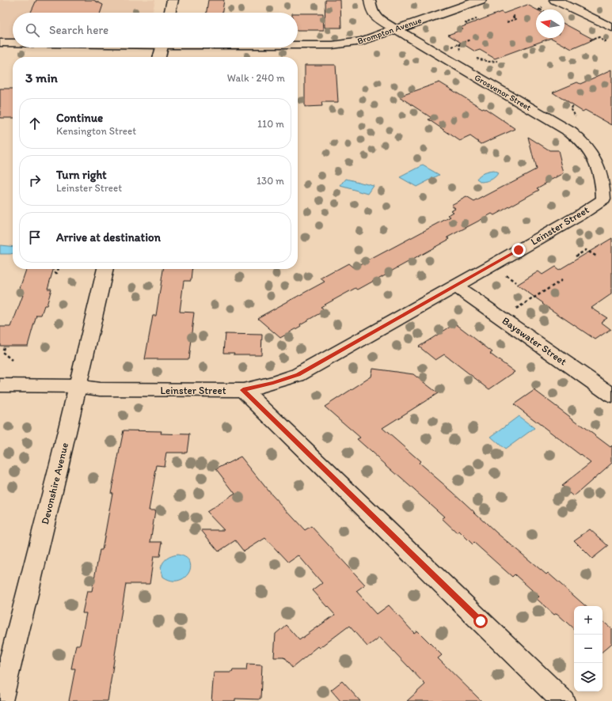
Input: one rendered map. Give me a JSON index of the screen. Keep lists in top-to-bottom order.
{
  "streets": {
    "street": [
      "Brompton Avenue",
      "Grosvenor Street",
      "Leinster Street",
      "Bayswater Street",
      "Devonshire Avenue"
    ]
  },
  "crossings": [
    ["Brompton Avenue", "Grosvenor Street"],
    ["Grosvenor Street", "Leinster Street"],
    ["Leinster Street", "Bayswater Street"],
    ["Leinster Street", "Devonshire Avenue"]
  ],
  "north": "left",
  "page": {
    "search": "Search here",
    "heading": ["3 min", "Walk · 240 m"],
    "list": [
      ["Continue", "Kensington Street", "110 m"],
      ["Turn right", "Leinster Street", "130 m"],
      "Arrive at destination"
    ],
    "map_buttons": ["+", "−"]
  }
}
